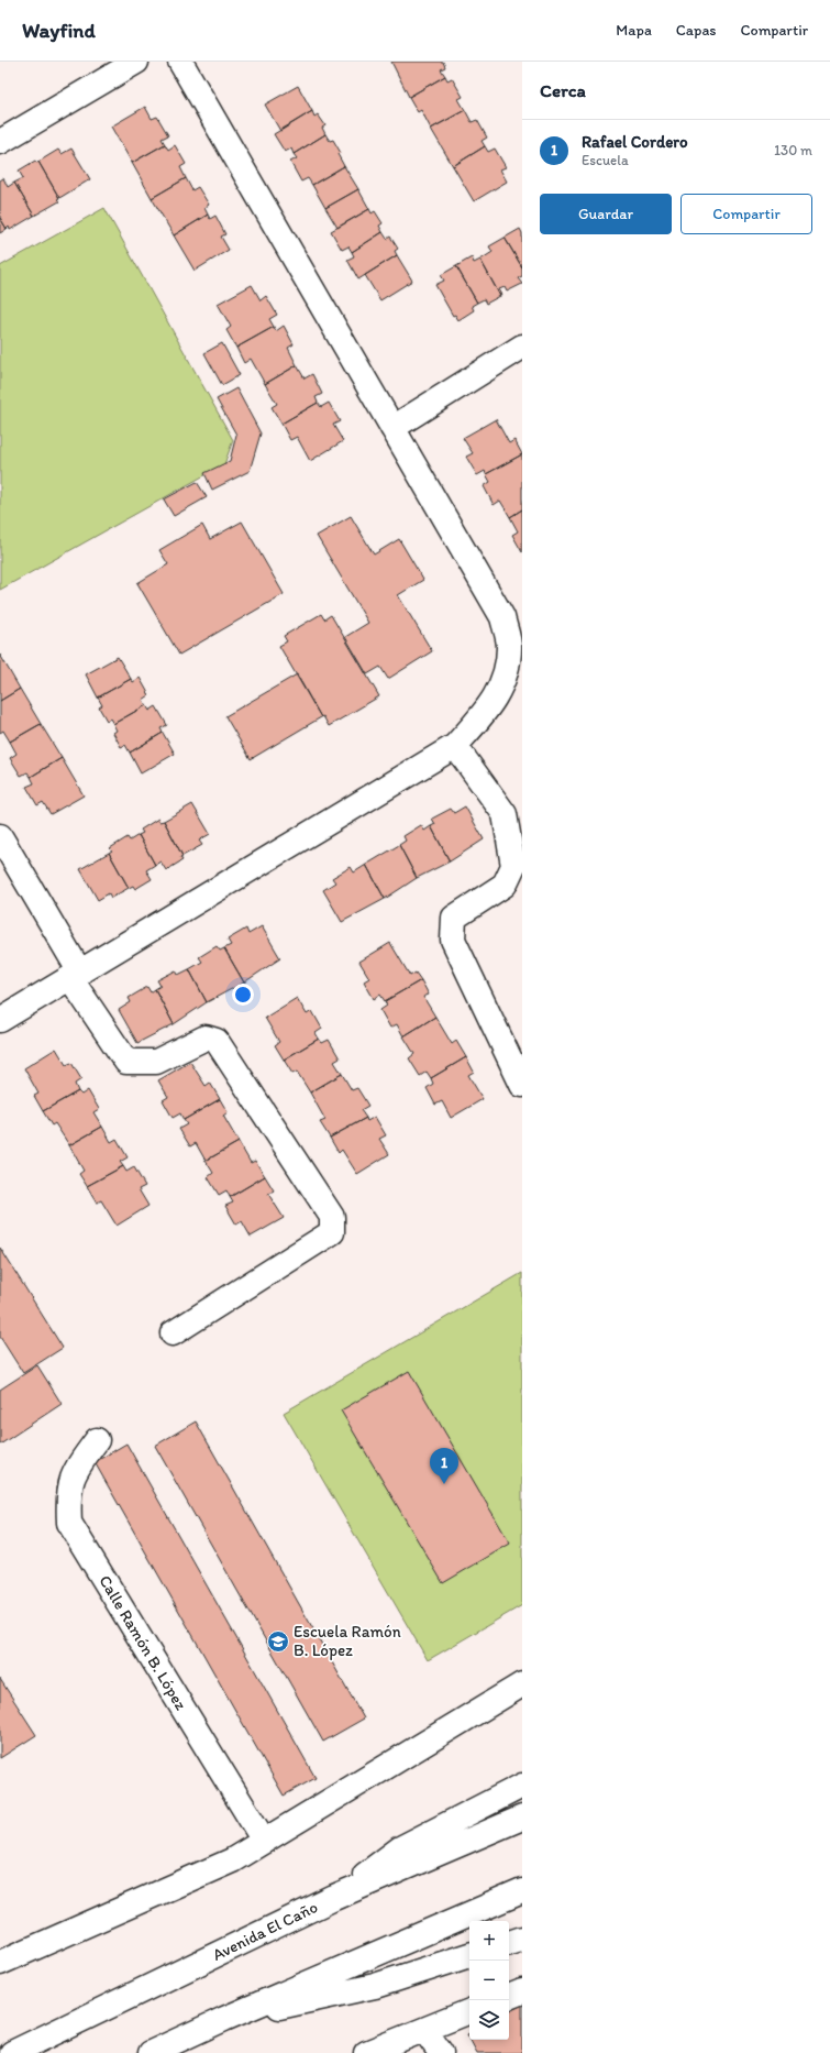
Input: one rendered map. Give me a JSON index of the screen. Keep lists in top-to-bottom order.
{
  "streets": {
    "main road": ["Calle Ramón B. López", "Avenida El Caño"]
  },
  "places": {
    "school or university": ["Escuela Ramón B. López"]
  },
  "page": {
    "header": "Wayfind",
    "nav": ["Mapa", "Capas", "Compartir"],
    "heading": "Cerca",
    "list": [
      {
        "mark": "1",
        "name": "Rafael Cordero",
        "note": "Escuela",
        "value": "130 m"
      }
    ],
    "buttons": ["Guardar", "Compartir"],
    "pins": "1",
    "map_buttons": ["+", "−"]
  }
}
